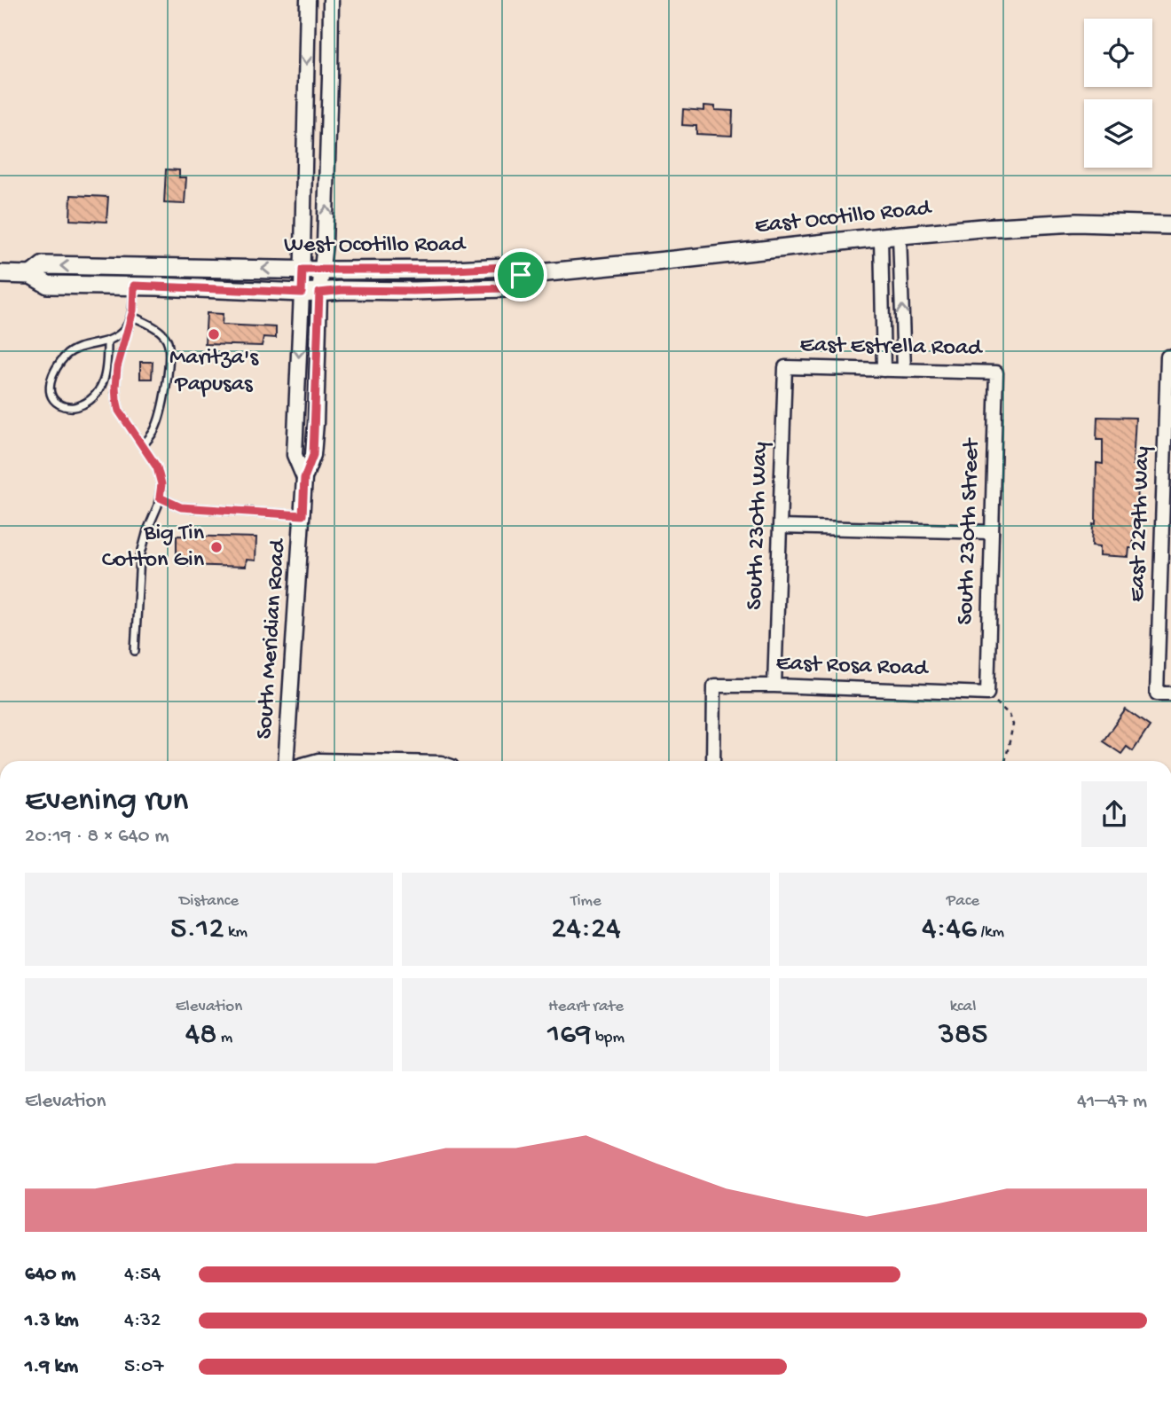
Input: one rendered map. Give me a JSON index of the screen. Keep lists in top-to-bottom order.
{
  "streets": {
    "main road": ["East Ocotillo Road", "West Ocotillo Road"],
    "street": [
      "East Estrella Road",
      "East 229th Way",
      "South 230th Way",
      "South 230th Street",
      "South Meridian Road",
      "East Rosa Road"
    ]
  },
  "crossings": [
    ["East Ocotillo Road", "West Ocotillo Road"],
    ["West Ocotillo Road", "South Meridian Road"],
    ["East Estrella Road", "South 230th Way"],
    ["East Estrella Road", "South 230th Street"],
    ["South 230th Way", "East Rosa Road"],
    ["South 230th Street", "East Rosa Road"]
  ],
  "places": ["Maritza's Papusas", "Big Tin Cotton Gin"],
  "page": {
    "heading": ["Evening run", "20:19 · 8 × 640 m"],
    "stats": [
      ["Distance", "5.12 km"],
      ["Time", "24:24"],
      ["Pace", "4:46 /km"],
      ["Elevation", "48 m"],
      ["Heart rate", "169 bpm"],
      ["kcal", "385"]
    ],
    "chart": ["Elevation", "41–47 m"],
    "list": [
      {
        "name": "640 m",
        "note": "4:54"
      },
      {
        "name": "1.3 km",
        "note": "4:32"
      },
      {
        "name": "1.9 km",
        "note": "5:07"
      }
    ]
  }
}
